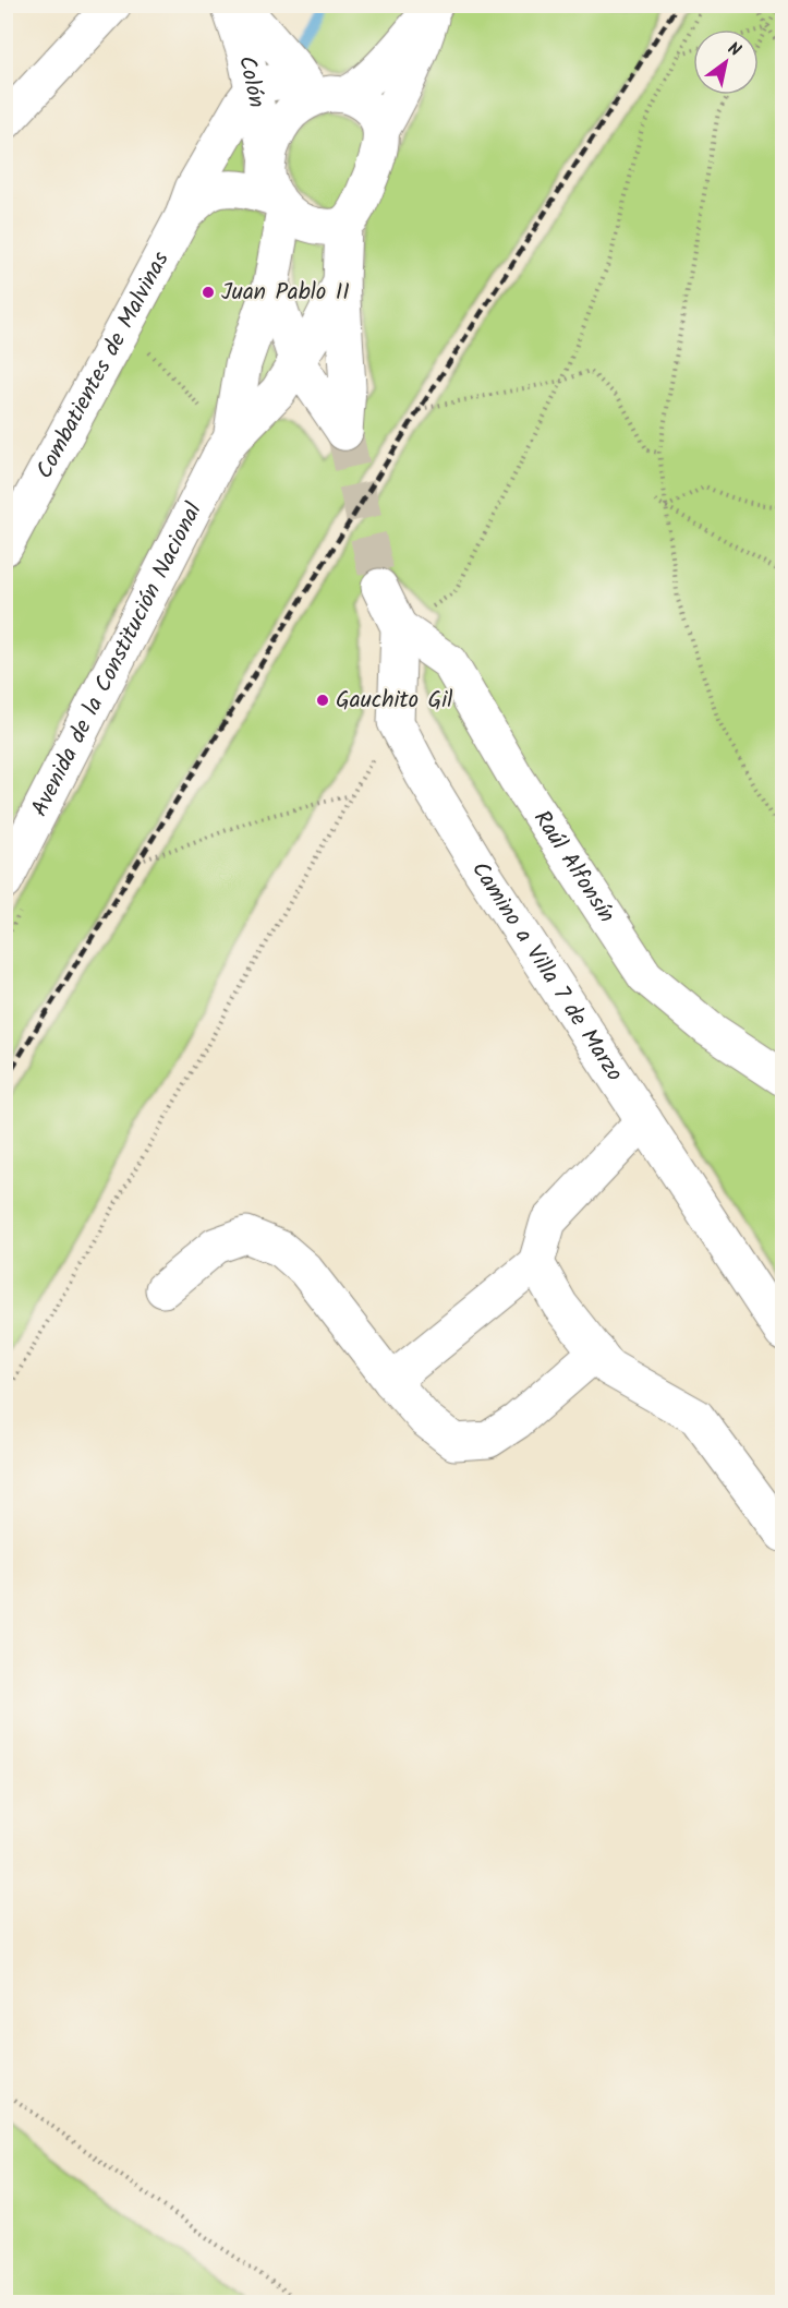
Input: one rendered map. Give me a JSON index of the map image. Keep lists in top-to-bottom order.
{
  "streets": {
    "street": [
      "Colón",
      "Combatientes de Malvinas",
      "Avenida de la Constitución Nacional",
      "Raúl Alfonsín",
      "Camino a Villa 7 de Marzo"
    ]
  },
  "crossings": [
    ["Colón", "Combatientes de Malvinas"],
    ["Colón", "Avenida de la Constitución Nacional"],
    ["Combatientes de Malvinas", "Avenida de la Constitución Nacional"],
    ["Raúl Alfonsín", "Camino a Villa 7 de Marzo"]
  ],
  "places": ["Juan Pablo II", "Gauchito Gil"],
  "north": "top right"
}
